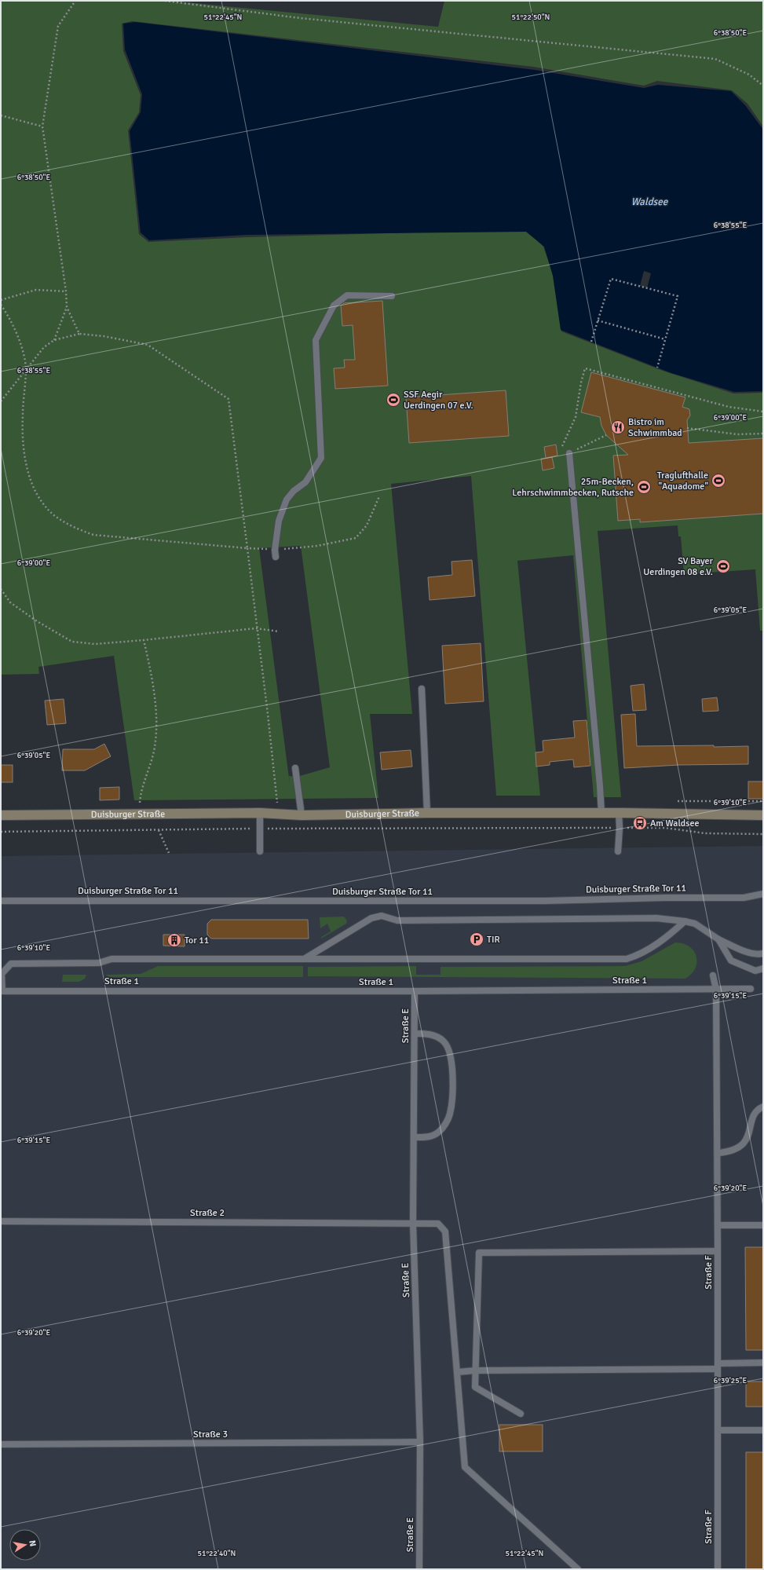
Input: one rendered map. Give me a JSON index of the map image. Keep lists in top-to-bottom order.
{
  "streets": {
    "main road": ["Duisburger Straße"],
    "lane": [
      "Duisburger Straße Tor 11",
      "Straße 1",
      "Straße E",
      "Straße 2",
      "Straße F",
      "Straße 3"
    ]
  },
  "crossings": [
    ["Straße 1", "Straße E"],
    ["Straße 1", "Straße F"],
    ["Straße E", "Straße 2"],
    ["Straße E", "Straße 3"]
  ],
  "water": ["Waldsee"],
  "places": {
    "sports": [
      "SSF Aegir Uerdingen 07 e.V.",
      "Traglufthalle \"Aquadome\"",
      "25m-Becken, Lehrschwimmbecken, Rutsche",
      "SV Bayer Uerdingen 08 e.V."
    ],
    "restaurant": ["Bistro im Schwimmbad"],
    "bus stop": ["Am Waldsee"],
    "parking": ["TIR"],
    "building": ["Tor 11"]
  },
  "north": "right",
  "coordinates": [
    "51°22'45\"N",
    "51°22'50\"N",
    "6°38'50\"E",
    "6°38'55\"E",
    "6°39'00\"E",
    "6°39'05\"E",
    "6°39'10\"E",
    "6°39'15\"E",
    "6°39'20\"E",
    "6°39'25\"E",
    "51°22'40\"N"
  ]
}
